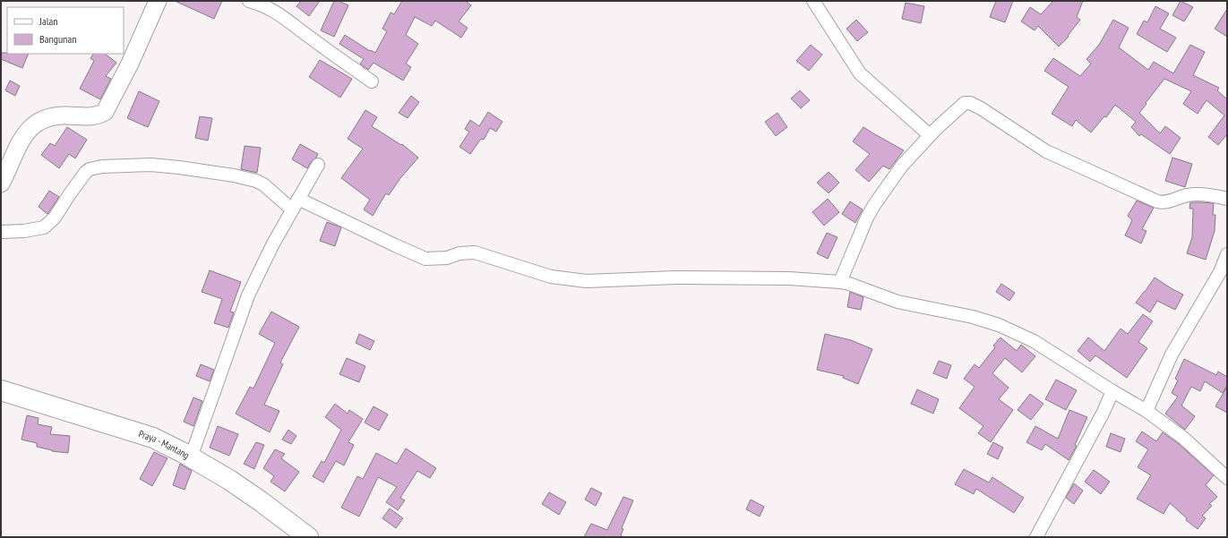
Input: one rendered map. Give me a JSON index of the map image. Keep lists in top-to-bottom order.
{
  "streets": {
    "main road": ["Praya - Mantang"]
  },
  "legend": ["Jalan", "Bangunan"]
}
